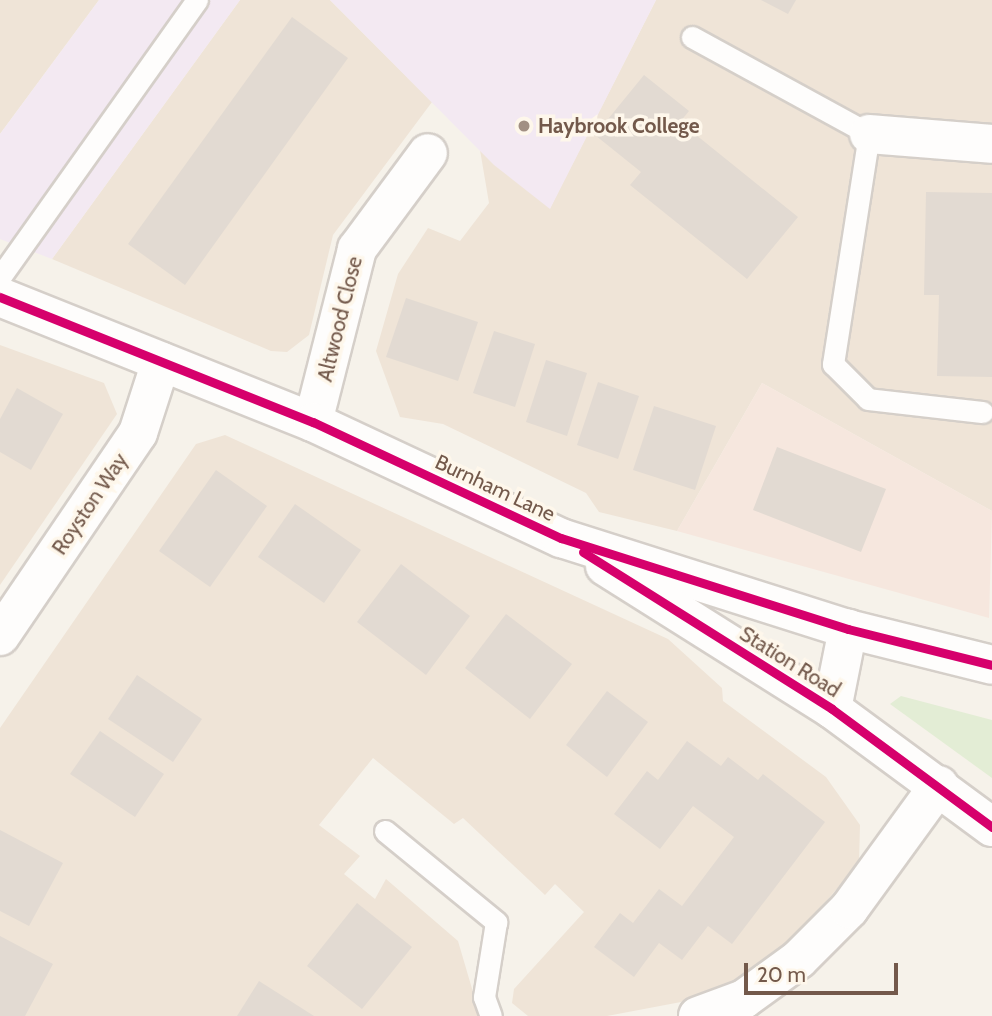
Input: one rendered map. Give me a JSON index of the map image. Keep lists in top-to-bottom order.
{
  "streets": {
    "street": [
      "Altwood Close",
      "Burnham Lane",
      "Royston Way",
      "Station Road"
    ]
  },
  "crossings": [
    ["Altwood Close", "Burnham Lane"],
    ["Burnham Lane", "Royston Way"],
    ["Burnham Lane", "Station Road"]
  ],
  "places": ["Haybrook College"],
  "scale_bar": "20 m"
}
